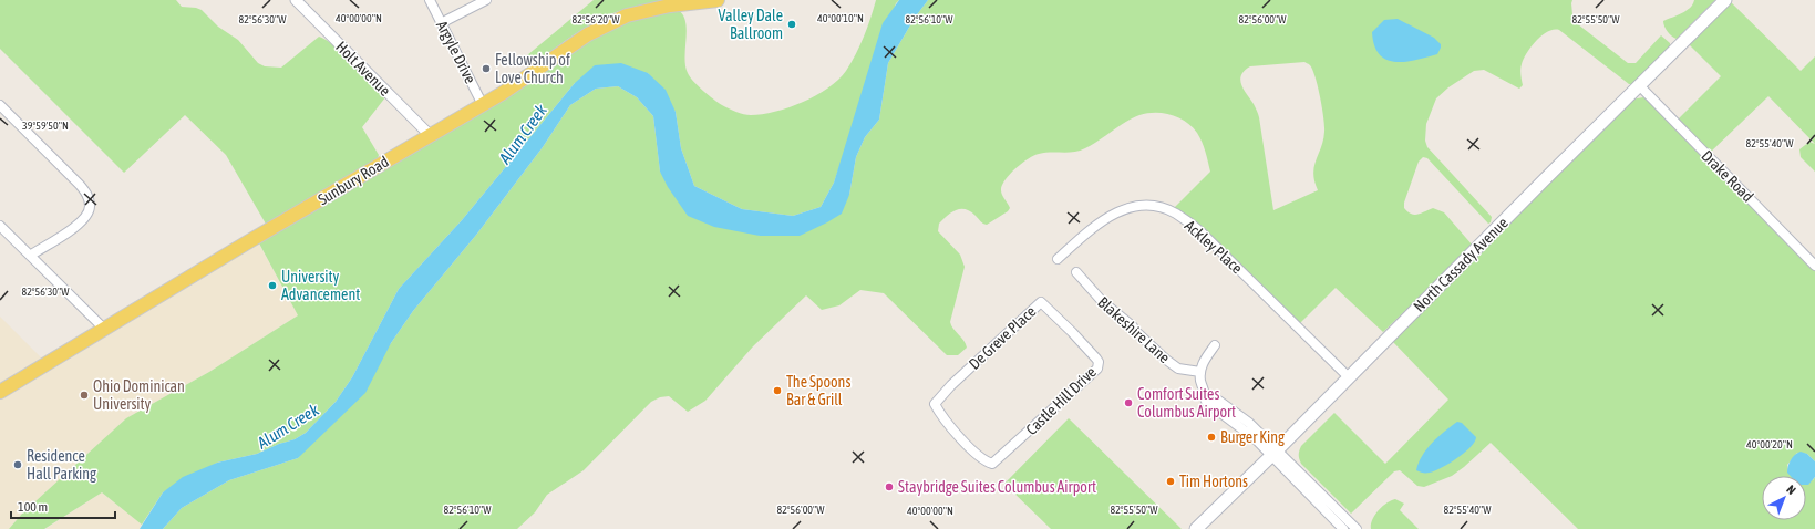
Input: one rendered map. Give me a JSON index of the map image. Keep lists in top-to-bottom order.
{
  "streets": {
    "main road": ["Sunbury Road", "North Cassady Avenue"],
    "street": [
      "Argyle Drive",
      "Holt Avenue",
      "Drake Road",
      "Ackley Place",
      "Blakeshire Lane",
      "De Greve Place",
      "Castle Hill Drive"
    ]
  },
  "crossings": [
    ["Argyle Drive", "Sunbury Road"],
    ["Holt Avenue", "Sunbury Road"],
    ["Drake Road", "North Cassady Avenue"],
    ["Ackley Place", "North Cassady Avenue"],
    ["De Greve Place", "Castle Hill Drive"]
  ],
  "water": ["Alum Creek"],
  "places": [
    "Valley Dale Ballroom",
    "Fellowship of Love Church",
    "University Advancement",
    "The Spoons Bar & Grill",
    "Ohio Dominican University",
    "Comfort Suites Columbus Airport",
    "Burger King",
    "Residence Hall Parking",
    "Tim Hortons",
    "Staybridge Suites Columbus Airport"
  ],
  "scale_bar": "100 m",
  "north": "top right",
  "coordinates": [
    "40°00'00\"N",
    "40°00'10\"N",
    "82°56'30\"W",
    "82°56'20\"W",
    "82°56'10\"W",
    "82°56'00\"W",
    "82°55'50\"W",
    "39°59'50\"N",
    "82°55'40\"W",
    "40°00'20\"N"
  ]
}
